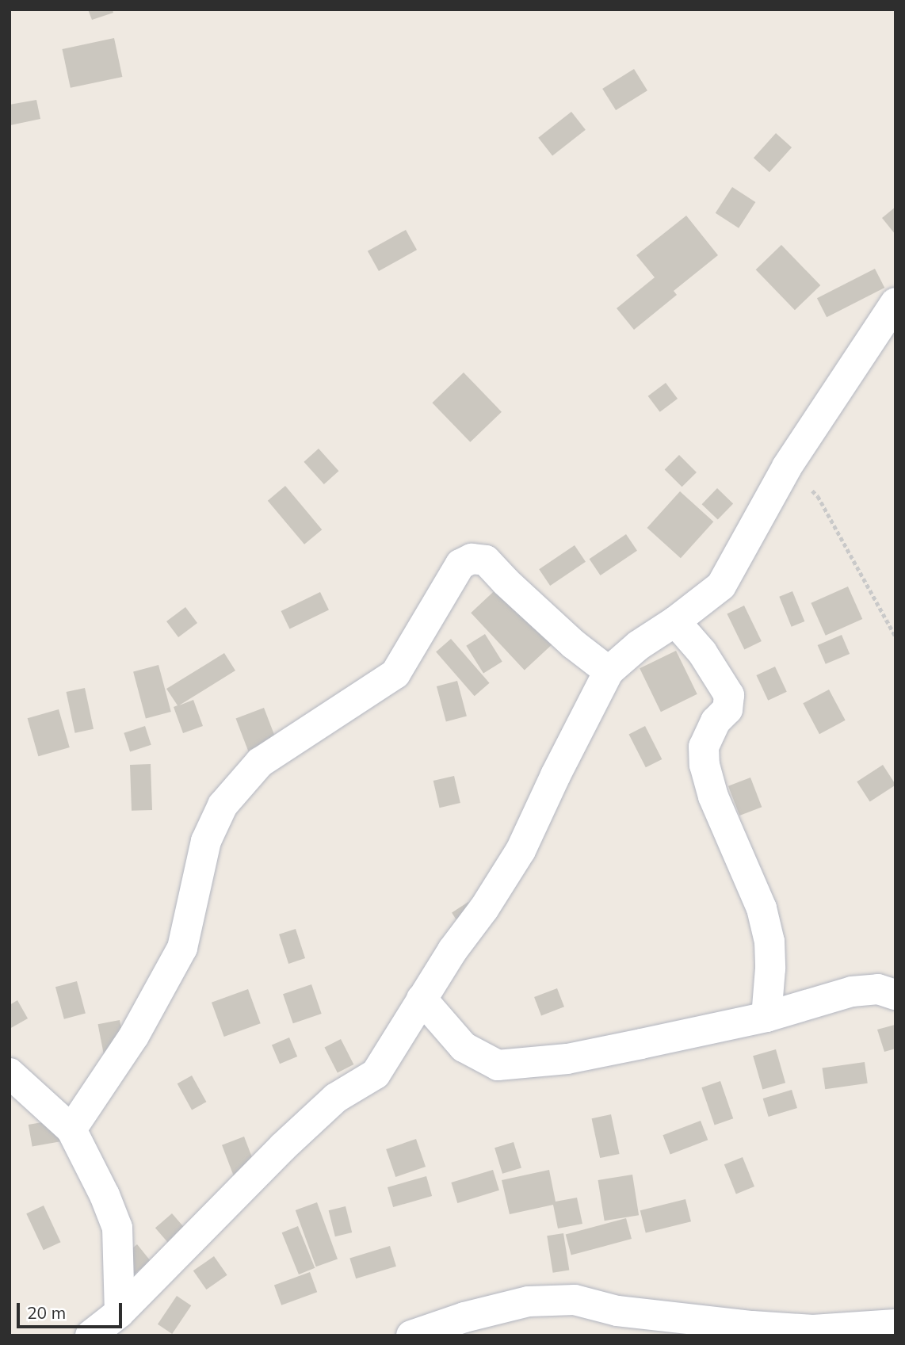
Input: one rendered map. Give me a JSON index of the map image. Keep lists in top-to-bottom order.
{
  "scale_bar": "20 m"
}
